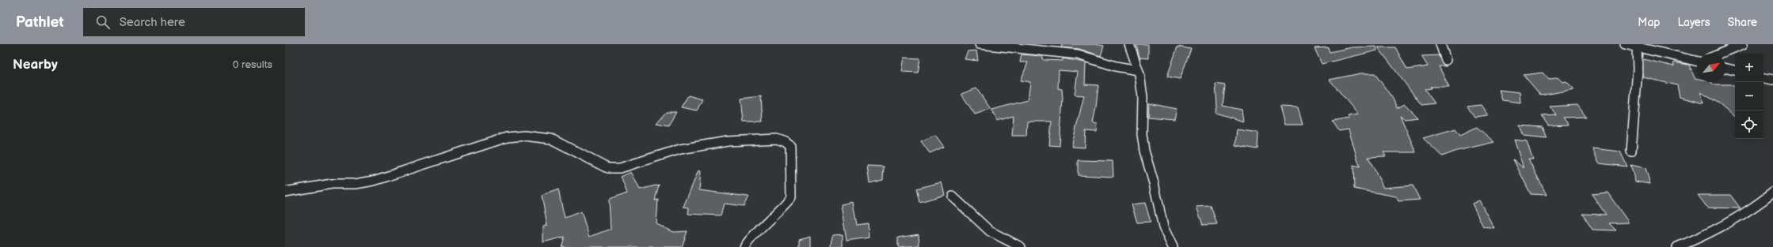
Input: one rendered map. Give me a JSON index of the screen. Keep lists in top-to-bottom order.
{
  "north": "top right",
  "page": {
    "header": "Pathlet",
    "search": "Search here",
    "nav": ["Map", "Layers", "Share"],
    "heading": ["Nearby", "0 results"],
    "map_buttons": ["+", "−"]
  }
}
